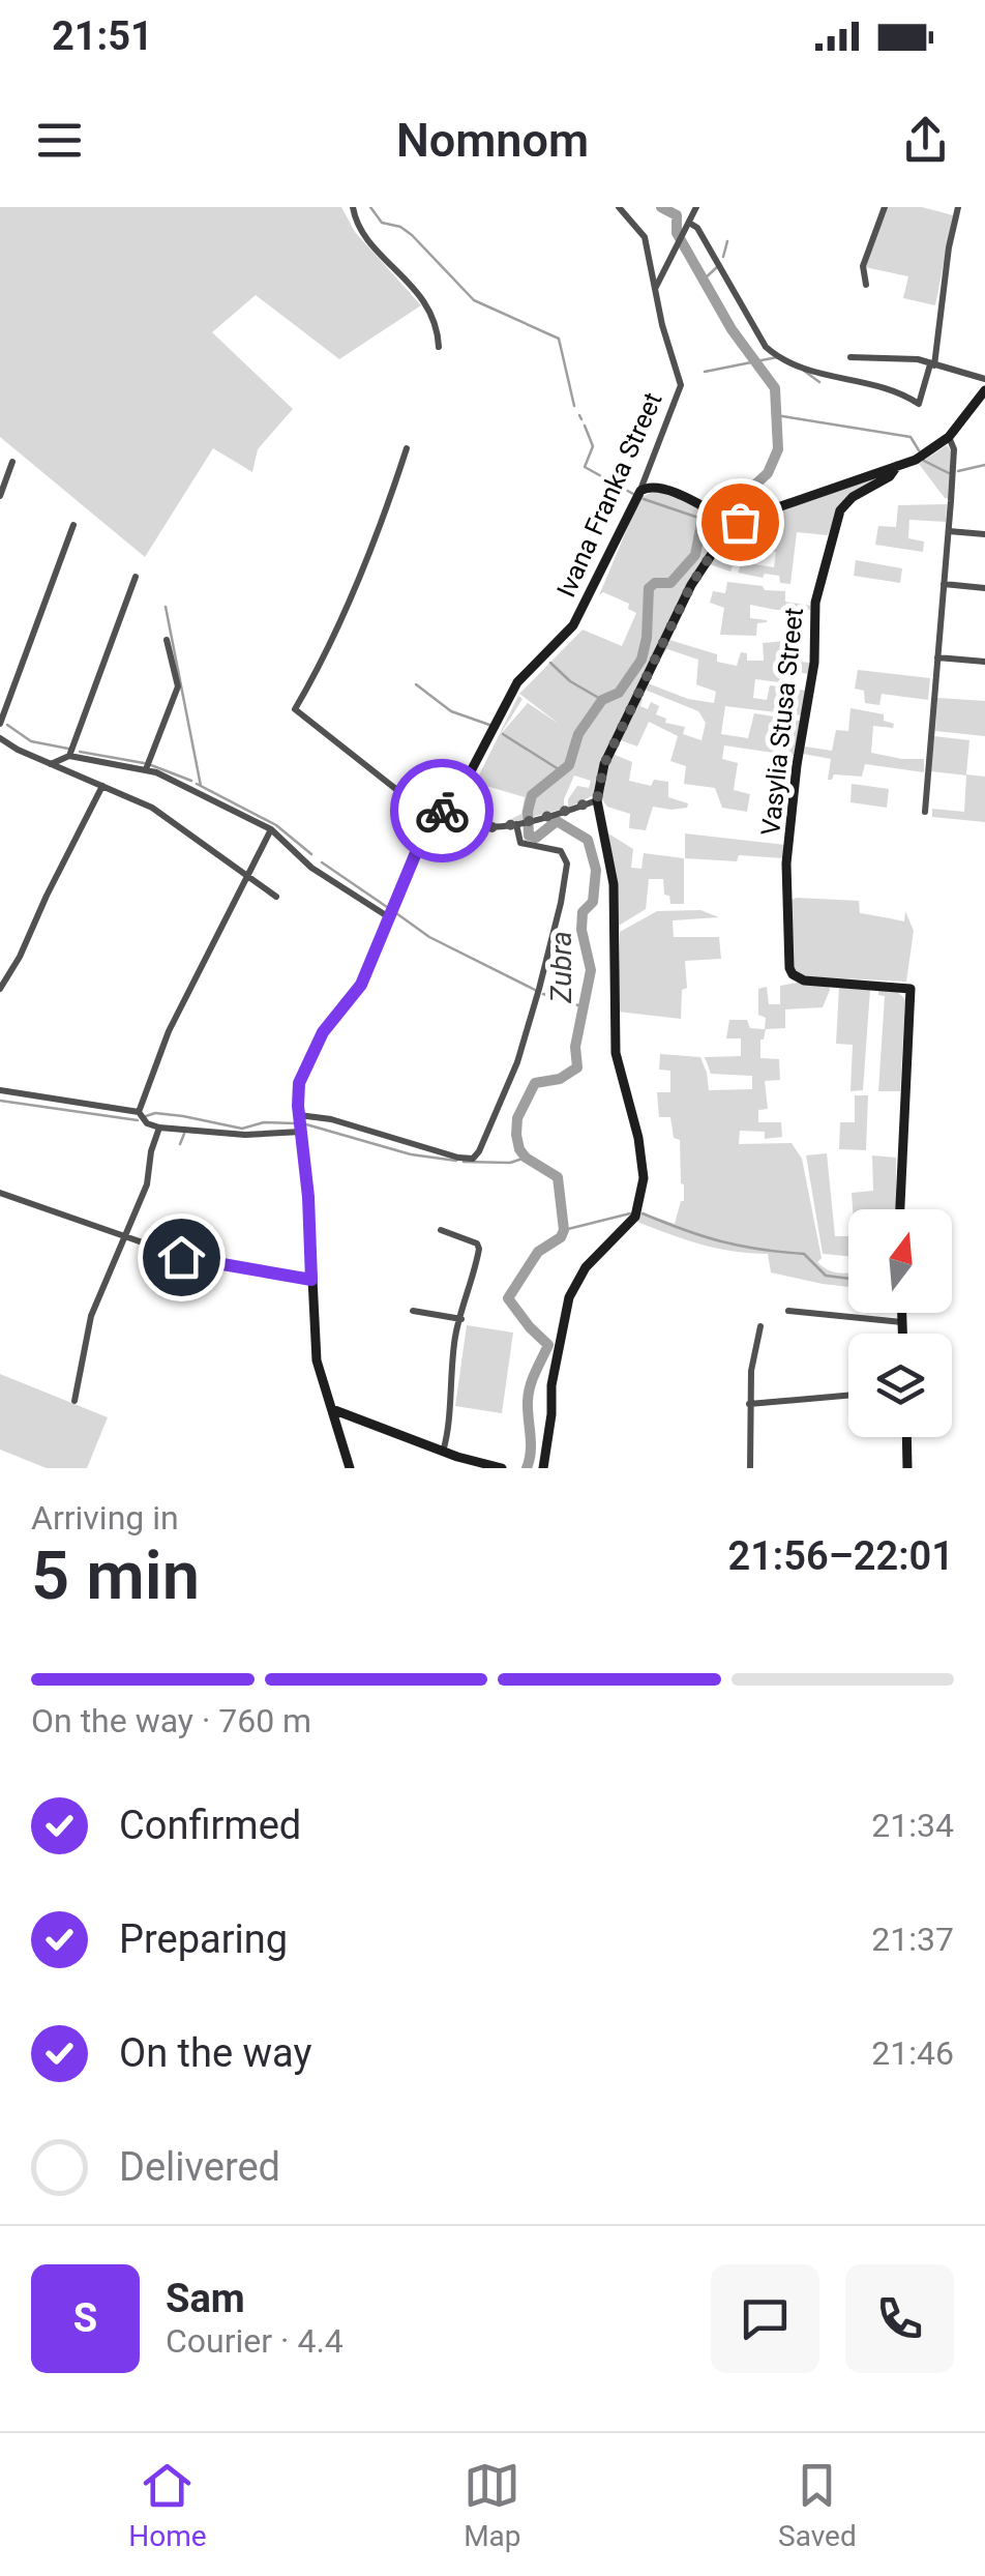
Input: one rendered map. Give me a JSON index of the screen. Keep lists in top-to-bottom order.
{
  "streets": {
    "street": ["Ivana Franka Street", "Vasylia Stusa Street"]
  },
  "water": ["Zubra"],
  "north": "top",
  "page": {
    "status": "21:51",
    "header": "Nomnom",
    "heading": ["5 min", "Arriving in", "21:56–22:01"],
    "panel": ["Sam", "Courier · 4.4"],
    "bar": "On the way · 760 m",
    "list": [
      ["Confirmed", "21:34"],
      ["Preparing", "21:37"],
      ["On the way", "21:46"],
      "Delivered"
    ],
    "round": "S",
    "tabs": ["Home", "Map", "Saved"]
  }
}
